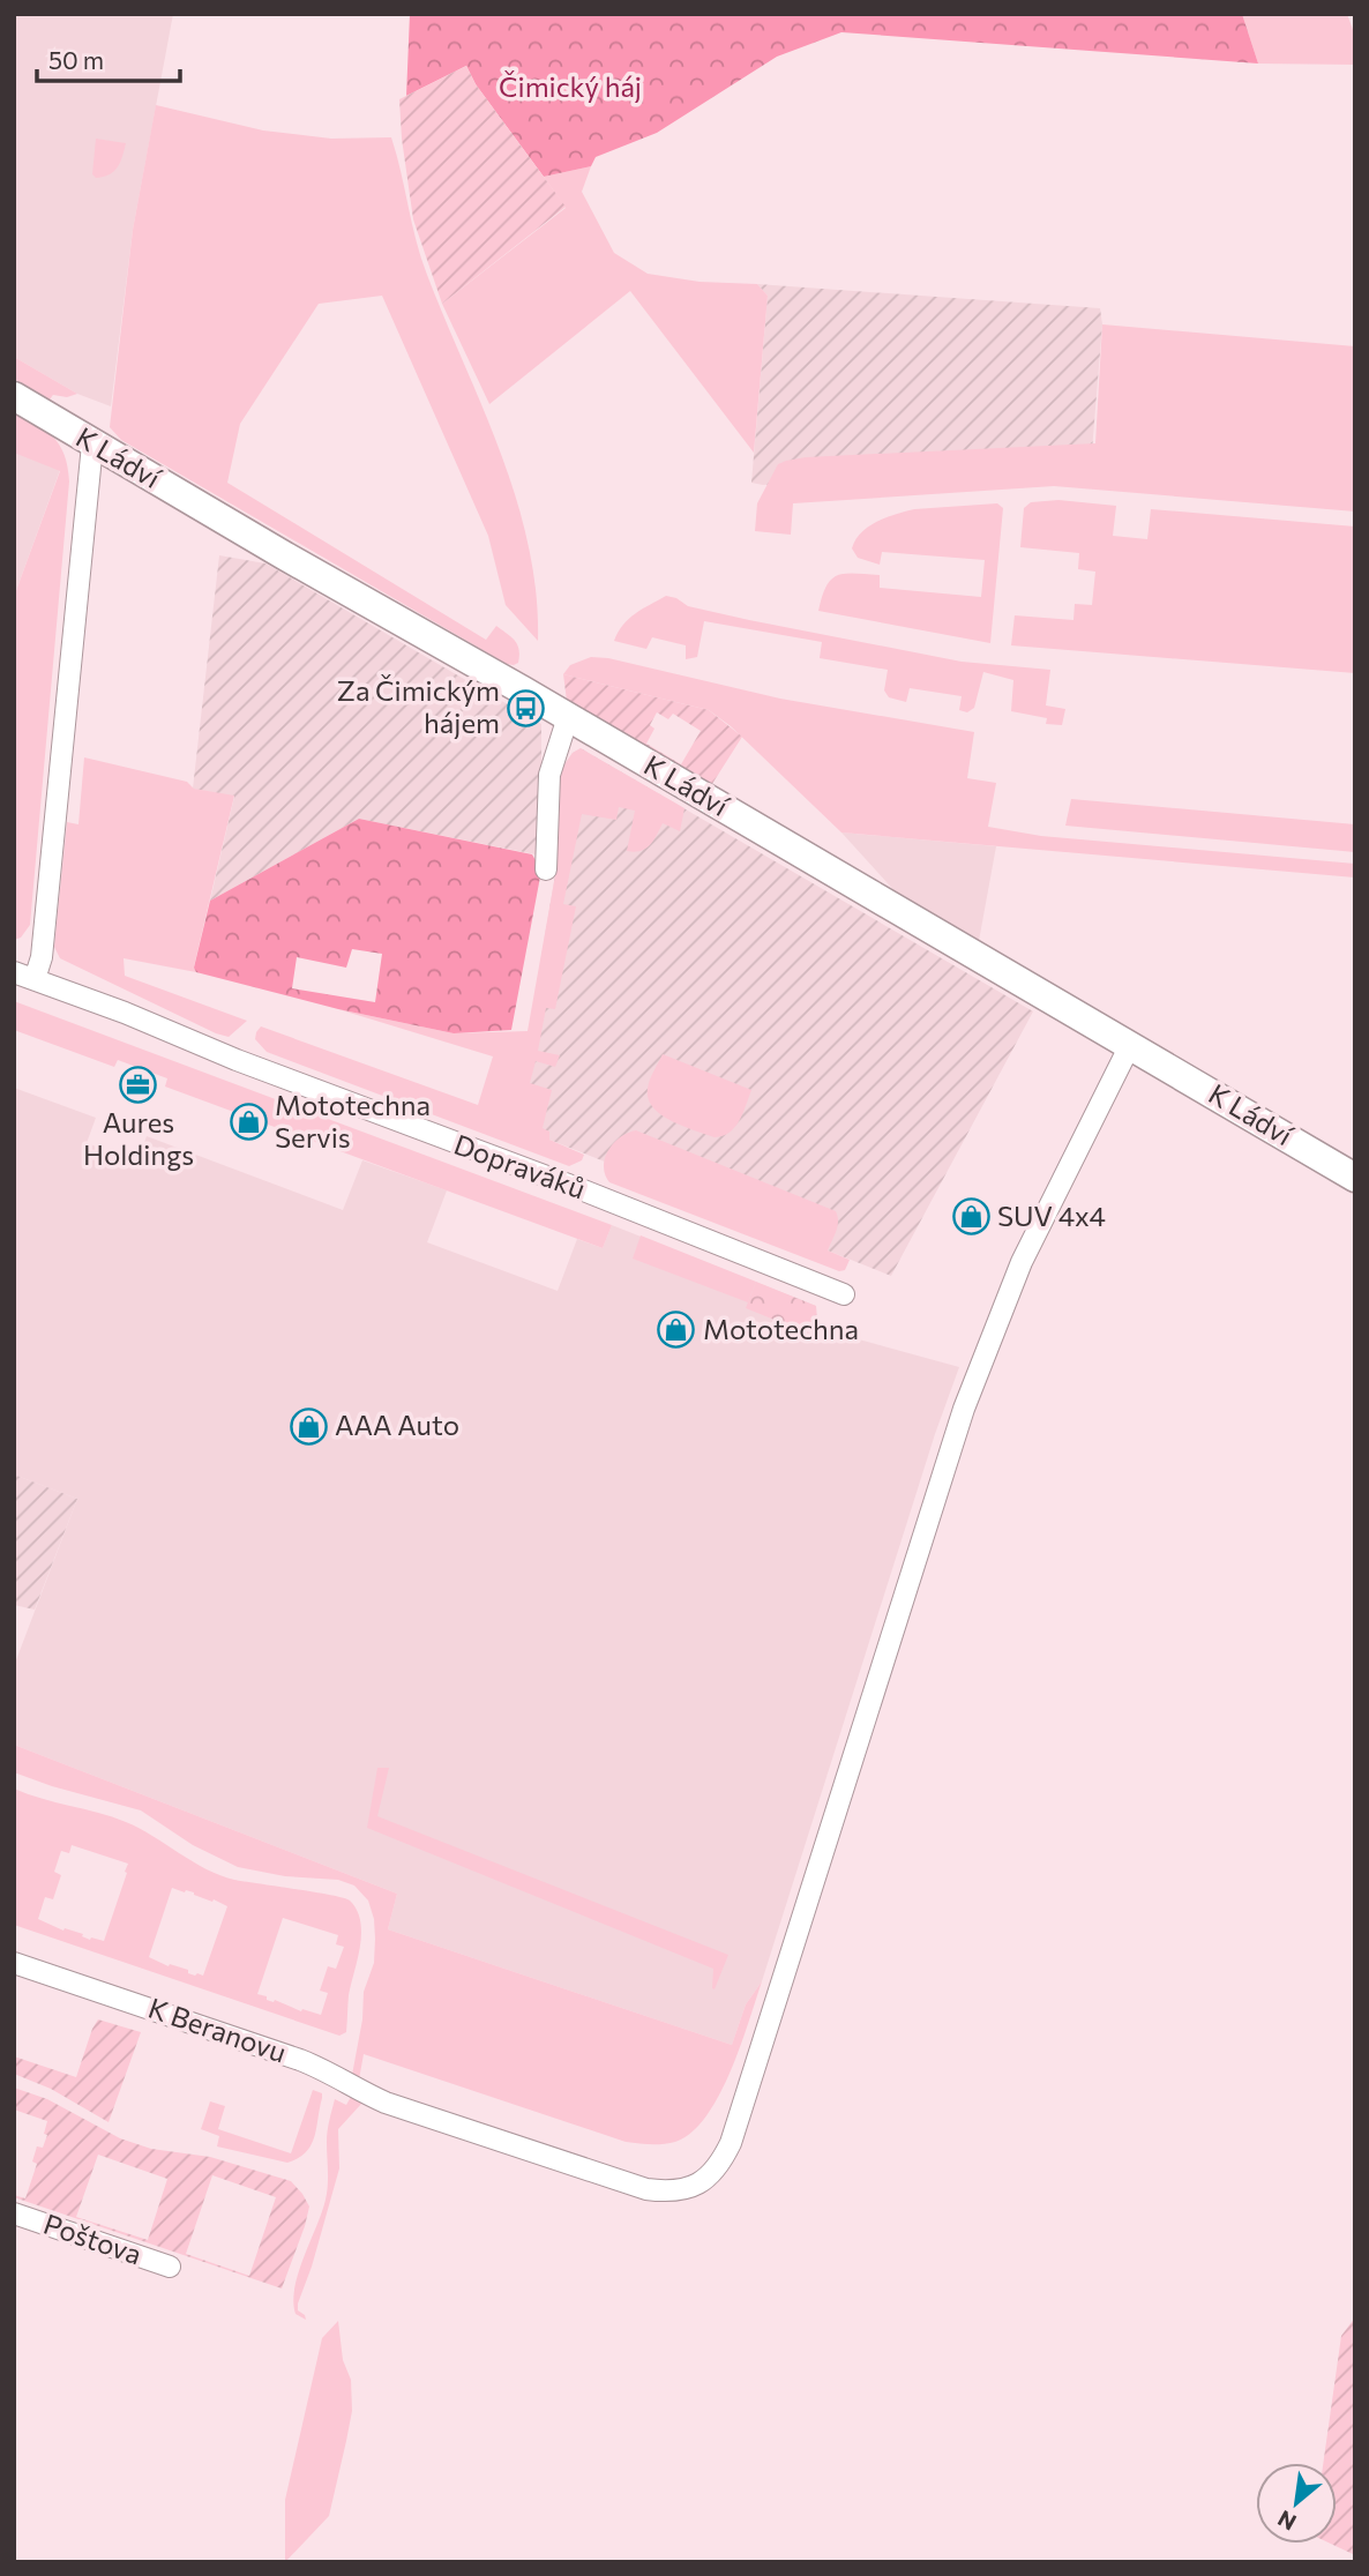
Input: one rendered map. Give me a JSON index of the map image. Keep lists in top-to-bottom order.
{
  "streets": {
    "street": [
      "K Ládví",
      "Dopraváků",
      "K Beranovu",
      "Poštova"
    ]
  },
  "crossings": [
    ["K Ládví", "K Beranovu"]
  ],
  "parks": ["Čimický háj"],
  "places": {
    "bus stop": ["Za Čimickým hájem"],
    "office": ["Aures Holdings"],
    "shop": [
      "Mototechna Servis",
      "SUV 4x4",
      "Mototechna",
      "AAA Auto"
    ]
  },
  "scale_bar": "50 m",
  "north": "bottom left"
}
